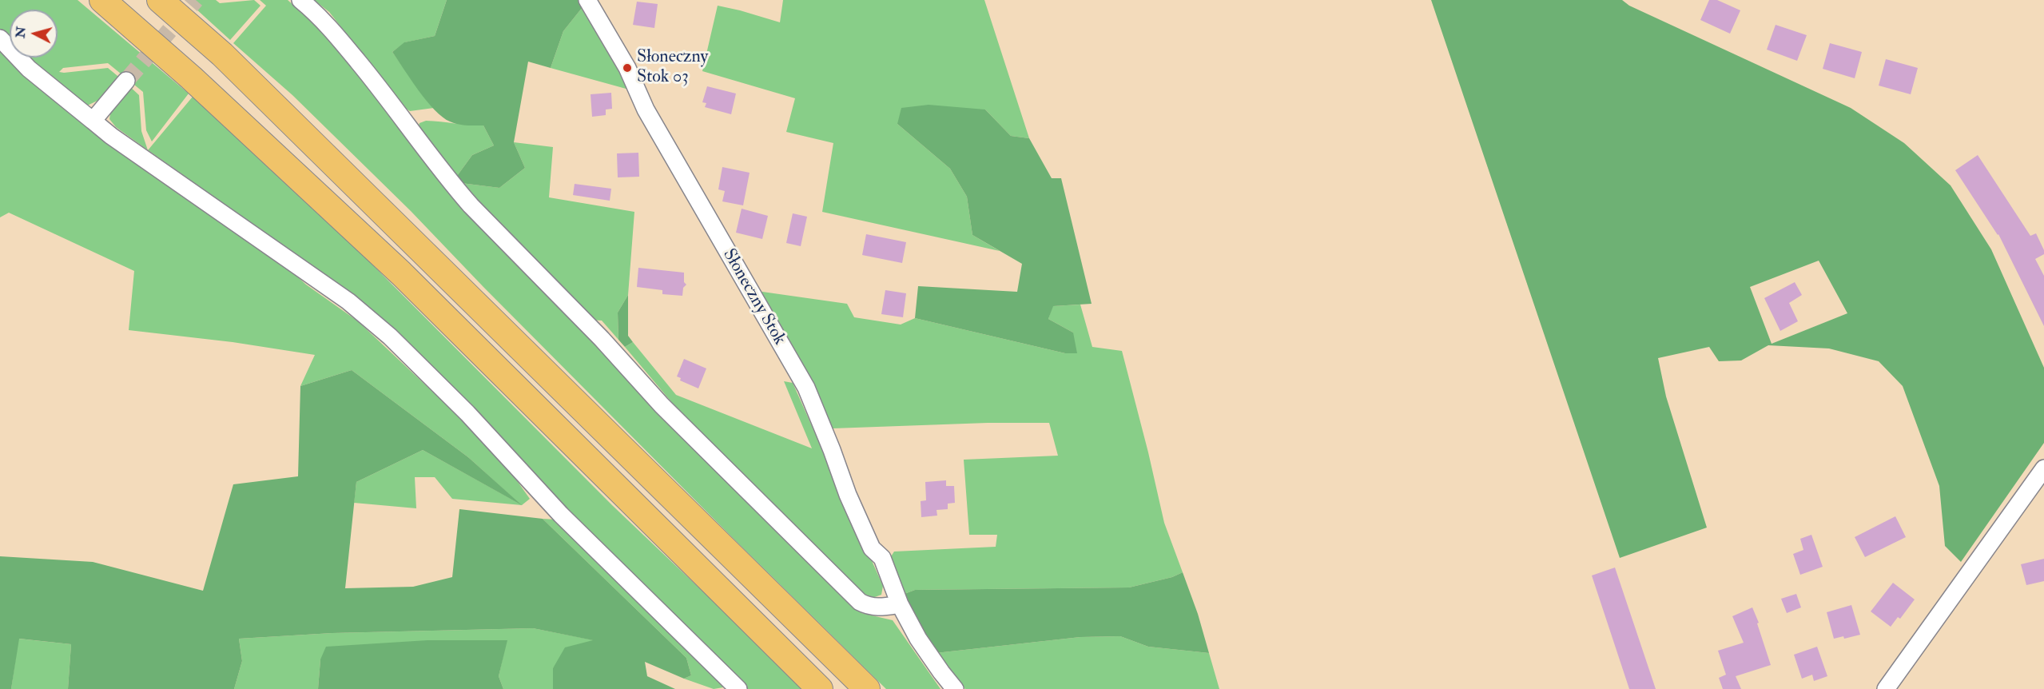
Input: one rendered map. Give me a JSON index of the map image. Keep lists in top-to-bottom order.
{
  "streets": {
    "street": ["Słoneczny Stok"]
  },
  "places": ["Słoneczny Stok 03"],
  "north": "left"
}
